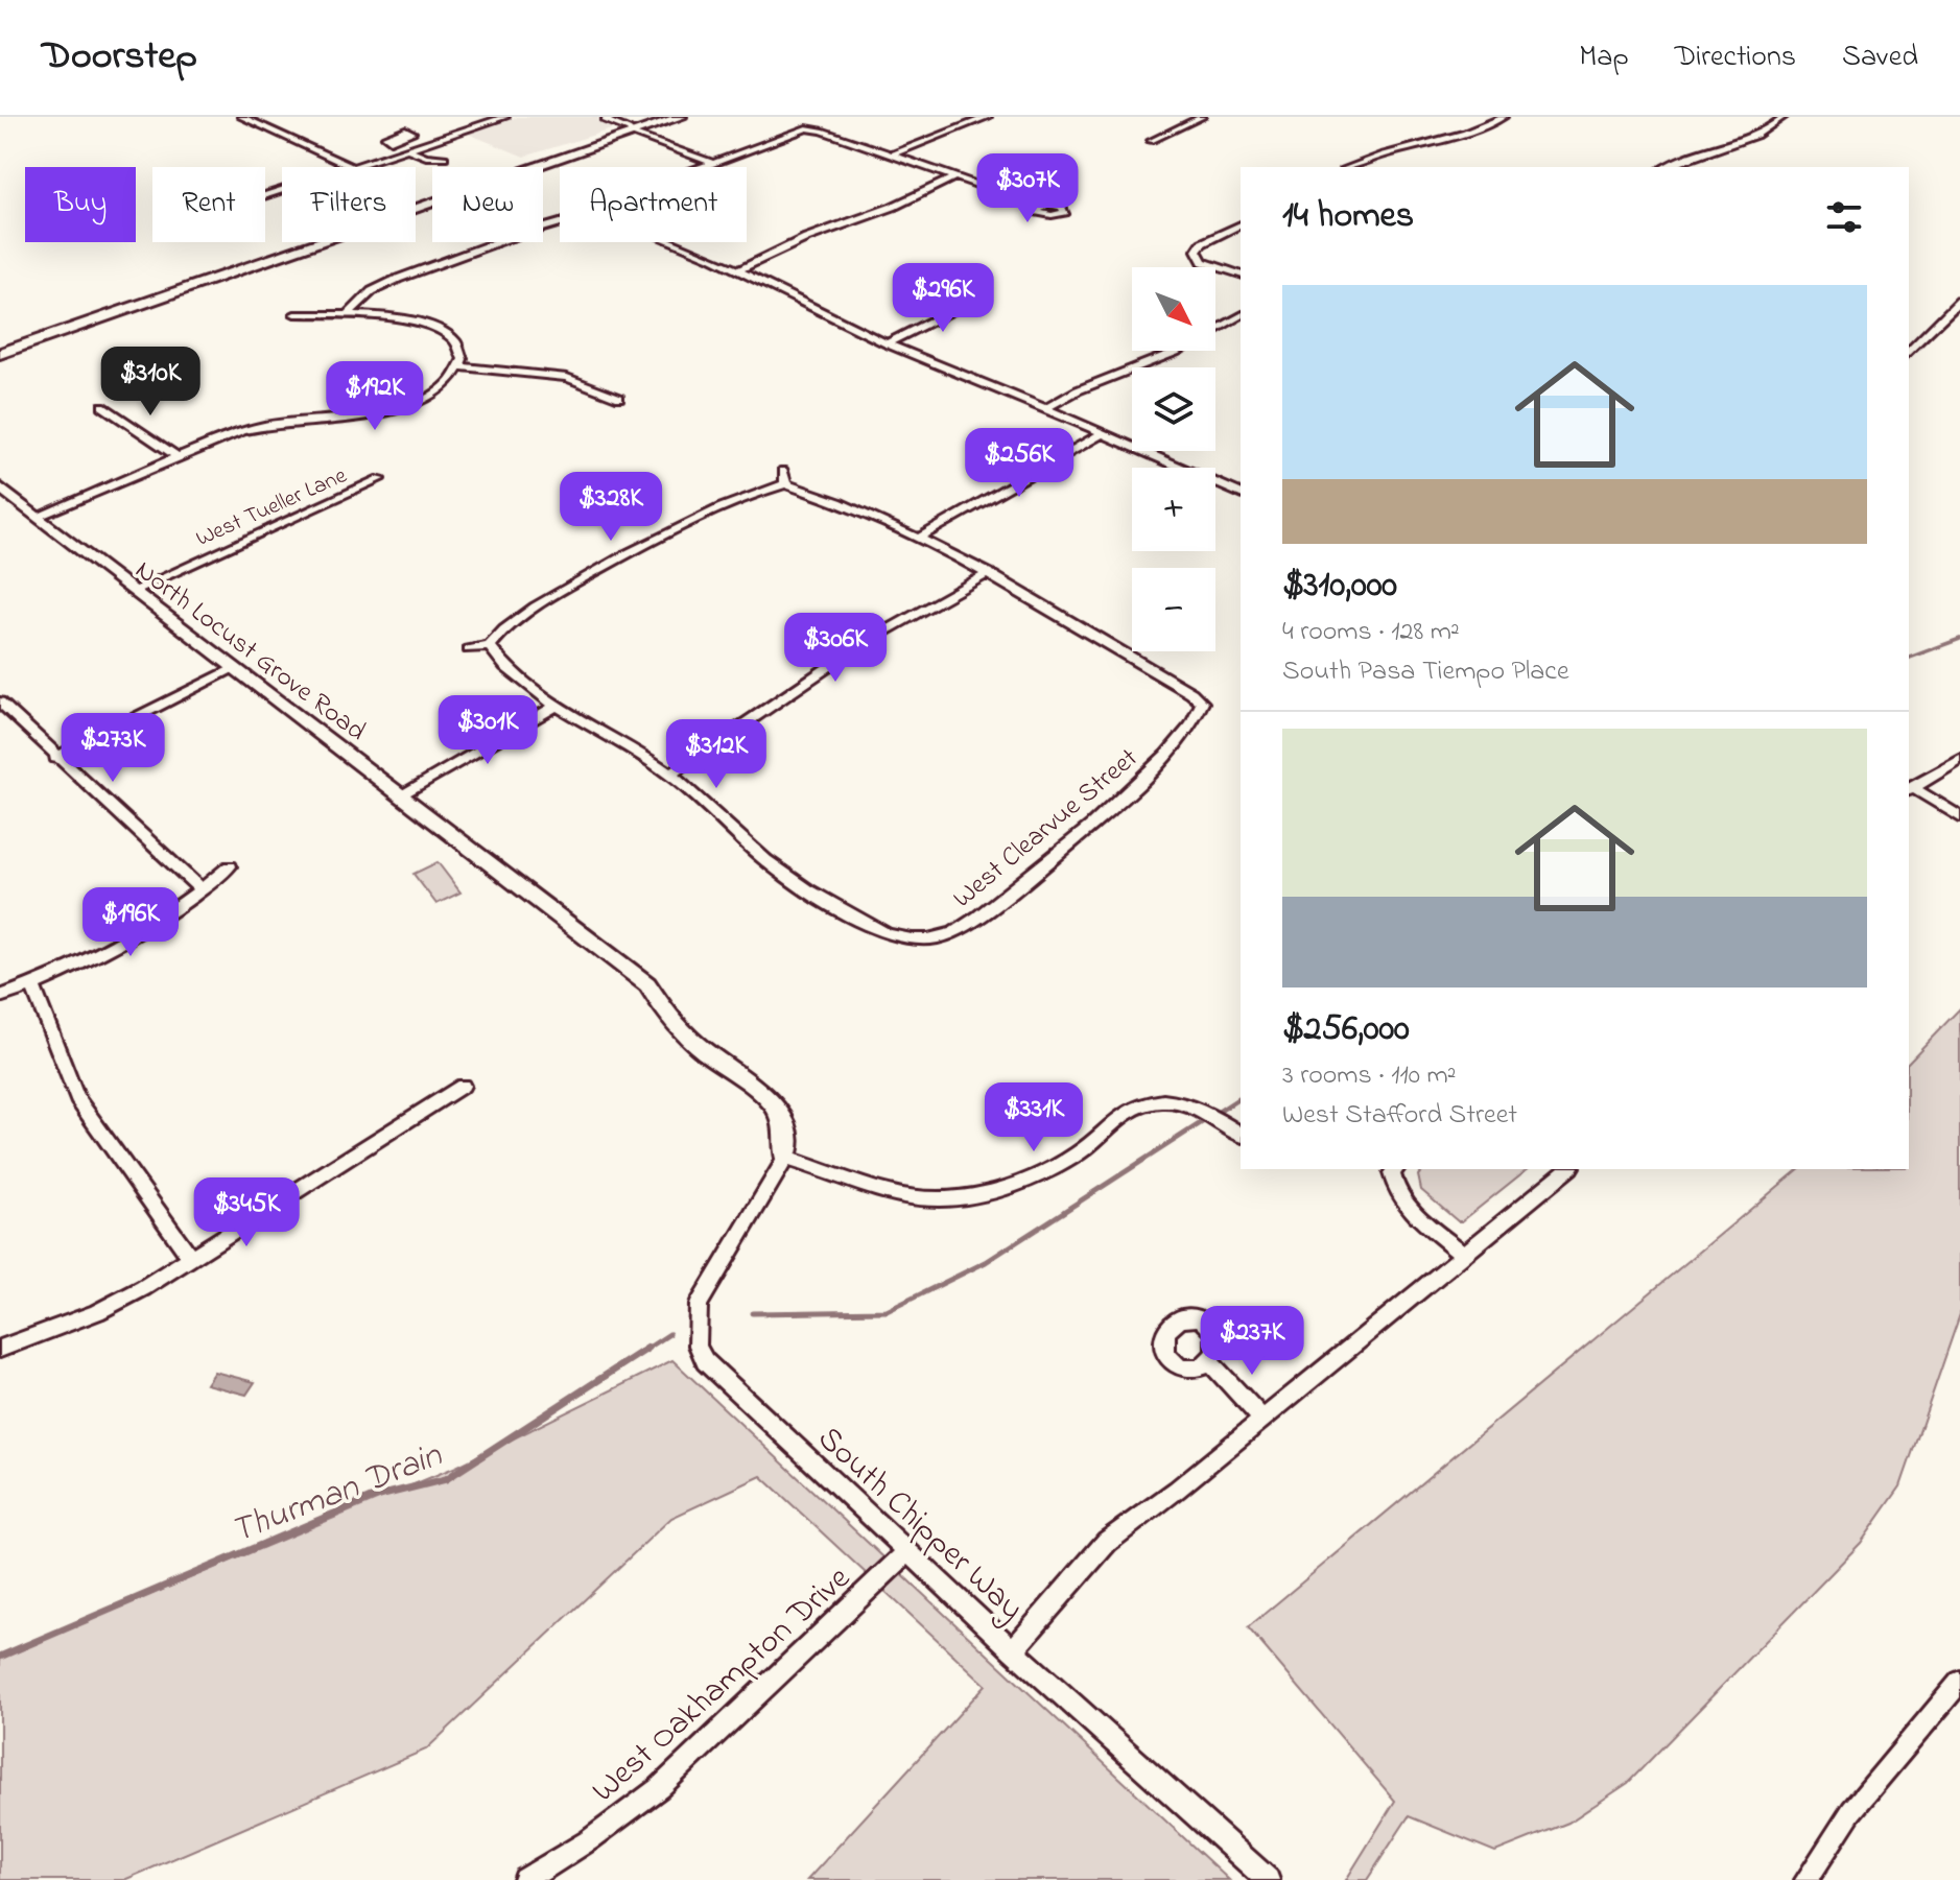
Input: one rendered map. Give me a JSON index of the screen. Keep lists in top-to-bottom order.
{
  "streets": {
    "street": [
      "West Tueller Lane",
      "North Locust Grove Road",
      "West Clearvue Street",
      "South Chipper Way",
      "West Oakhampton Drive"
    ]
  },
  "crossings": [
    ["West Tueller Lane", "North Locust Grove Road"],
    ["North Locust Grove Road", "South Chipper Way"],
    ["South Chipper Way", "West Oakhampton Drive"]
  ],
  "water": ["Thurman Drain"],
  "north": "bottom right",
  "page": {
    "header": "Doorstep",
    "nav": ["Map", "Directions", "Saved"],
    "price": [
      "$307K",
      "$296K",
      "$310K",
      "$192K",
      "$256K",
      "$328K",
      "$306K",
      "$301K",
      "$273K",
      "$312K",
      "$196K",
      "$331K",
      "$345K",
      "$237K"
    ],
    "chip": [
      "Buy",
      "Rent",
      "Filters",
      "New",
      "Apartment"
    ],
    "heading": "14 homes",
    "map_buttons": ["+", "−"],
    "list": [
      {
        "name": "$310,000",
        "note": "4 rooms · 128 m² · South Pasa Tiempo Place"
      },
      {
        "name": "$256,000",
        "note": "3 rooms · 110 m² · West Stafford Street"
      }
    ]
  }
}
